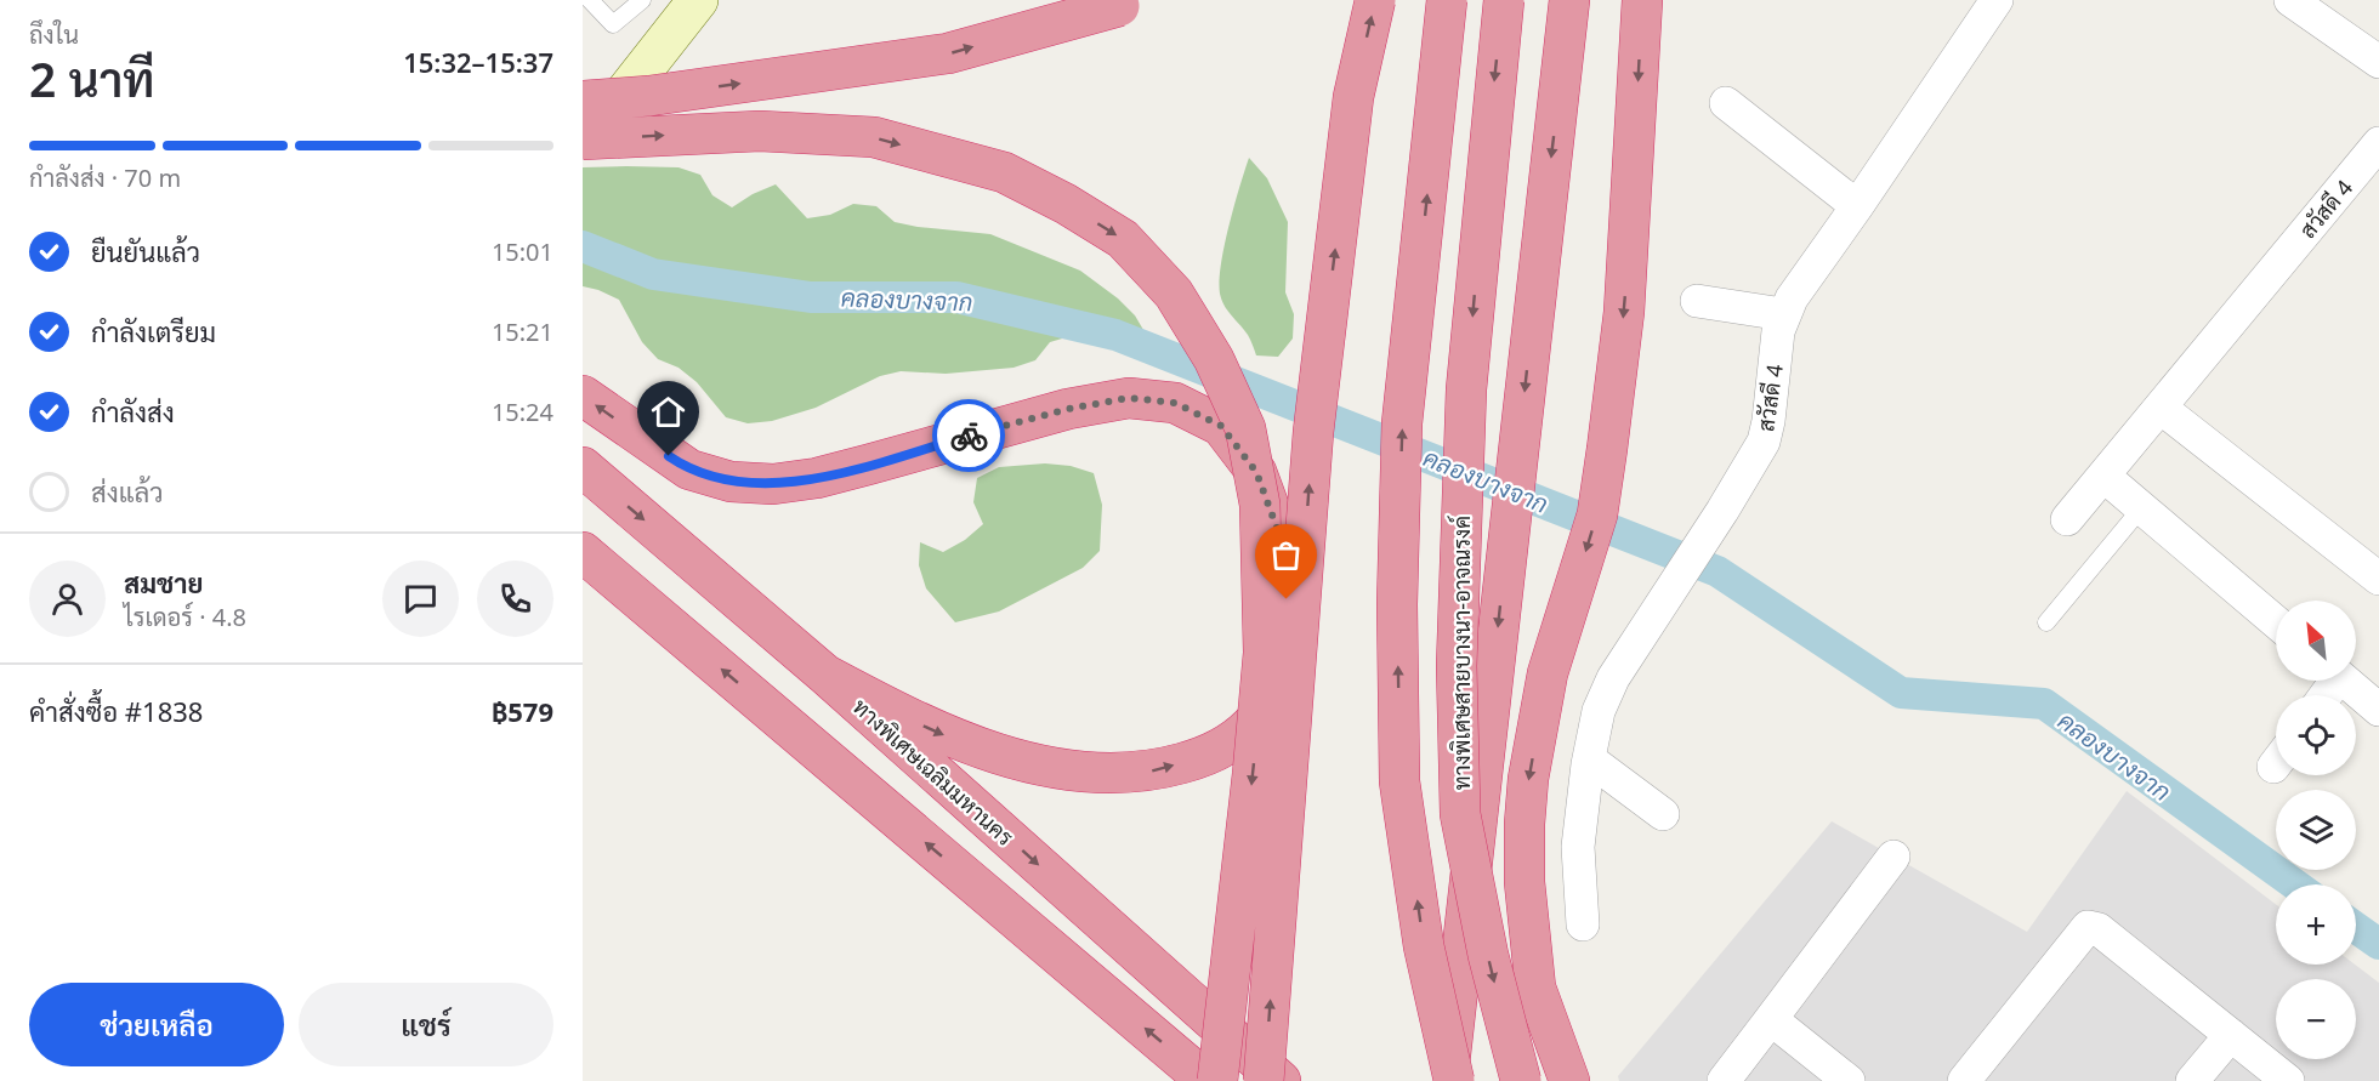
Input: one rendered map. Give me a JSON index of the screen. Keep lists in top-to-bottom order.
{
  "streets": {
    "highway": ["ทางพิเศษสายบางนา-อาจณรงค์", "ทางพิเศษเฉลิมมหานคร"],
    "street": ["สวัสดี 4"]
  },
  "water": ["คลองบางจาก"],
  "north": "top left",
  "page": {
    "heading": ["2 นาที", "ถึงใน", "15:32–15:37"],
    "panel": [
      "สมชาย",
      "ไรเดอร์ · 4.8",
      "คำสั่งซื้อ #1838",
      "฿579"
    ],
    "bar": "กำลังส่ง · 70 m",
    "list": [
      ["ยืนยันแล้ว", "15:01"],
      ["กำลังเตรียม", "15:21"],
      ["กำลังส่ง", "15:24"],
      "ส่งแล้ว"
    ],
    "map_buttons": ["+", "−"],
    "buttons": ["ช่วยเหลือ", "แชร์"]
  }
}
